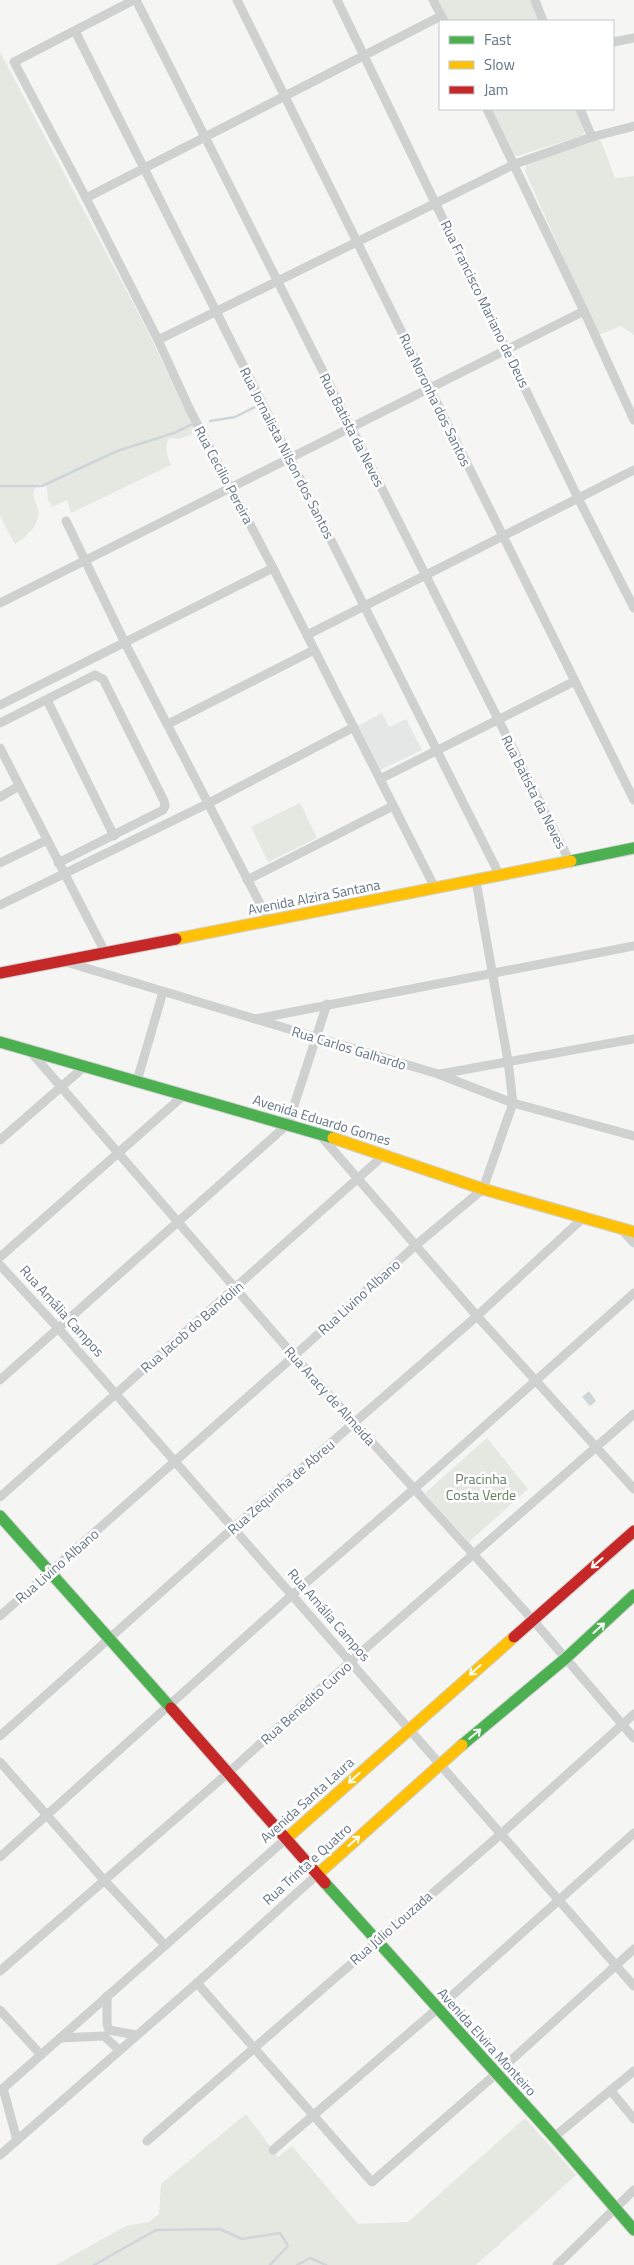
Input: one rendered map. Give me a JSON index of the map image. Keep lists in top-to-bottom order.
{
  "streets": {
    "street": [
      "Rua Francisco Mariano de Deus",
      "Rua Noronha dos Santos",
      "Rua Batista da Neves",
      "Rua Jornalista Nilson dos Santos",
      "Rua Cecilio Pereira",
      "Avenida Alzira Santana",
      "Rua Carlos Galhardo",
      "Avenida Eduardo Gomes",
      "Rua Livino Albano",
      "Rua Amália Campos",
      "Rua Jacob do Bandolin",
      "Rua Aracy de Almeida",
      "Rua Zequinha de Abreu",
      "Rua Benedito Curvo",
      "Avenida Santa Laura",
      "Rua Trinta e Quatro",
      "Rua Júlio Louzada",
      "Avenida Elvira Monteiro"
    ]
  },
  "crossings": [
    ["Rua Batista da Neves", "Avenida Alzira Santana"],
    ["Rua Jornalista Nilson dos Santos", "Rua Cecilio Pereira"],
    ["Rua Jornalista Nilson dos Santos", "Avenida Alzira Santana"],
    ["Rua Cecilio Pereira", "Avenida Alzira Santana"],
    ["Avenida Alzira Santana", "Rua Carlos Galhardo"],
    ["Avenida Eduardo Gomes", "Rua Livino Albano"],
    ["Avenida Eduardo Gomes", "Rua Jacob do Bandolin"],
    ["Avenida Eduardo Gomes", "Rua Aracy de Almeida"],
    ["Avenida Eduardo Gomes", "Rua Zequinha de Abreu"],
    ["Rua Livino Albano", "Rua Amália Campos"],
    ["Rua Livino Albano", "Rua Aracy de Almeida"],
    ["Rua Amália Campos", "Rua Jacob do Bandolin"],
    ["Rua Amália Campos", "Rua Zequinha de Abreu"],
    ["Rua Amália Campos", "Rua Benedito Curvo"],
    ["Rua Amália Campos", "Avenida Santa Laura"],
    ["Rua Amália Campos", "Rua Trinta e Quatro"],
    ["Rua Amália Campos", "Rua Júlio Louzada"],
    ["Rua Jacob do Bandolin", "Rua Aracy de Almeida"],
    ["Rua Aracy de Almeida", "Rua Zequinha de Abreu"],
    ["Rua Aracy de Almeida", "Rua Benedito Curvo"],
    ["Rua Aracy de Almeida", "Avenida Santa Laura"],
    ["Rua Aracy de Almeida", "Rua Trinta e Quatro"],
    ["Rua Aracy de Almeida", "Rua Júlio Louzada"],
    ["Rua Trinta e Quatro", "Avenida Elvira Monteiro"],
    ["Rua Júlio Louzada", "Avenida Elvira Monteiro"]
  ],
  "one_way": ["Avenida Santa Laura", "Rua Trinta e Quatro"],
  "parks": ["Pracinha Costa Verde"],
  "legend": ["Fast", "Slow", "Jam"]
}
